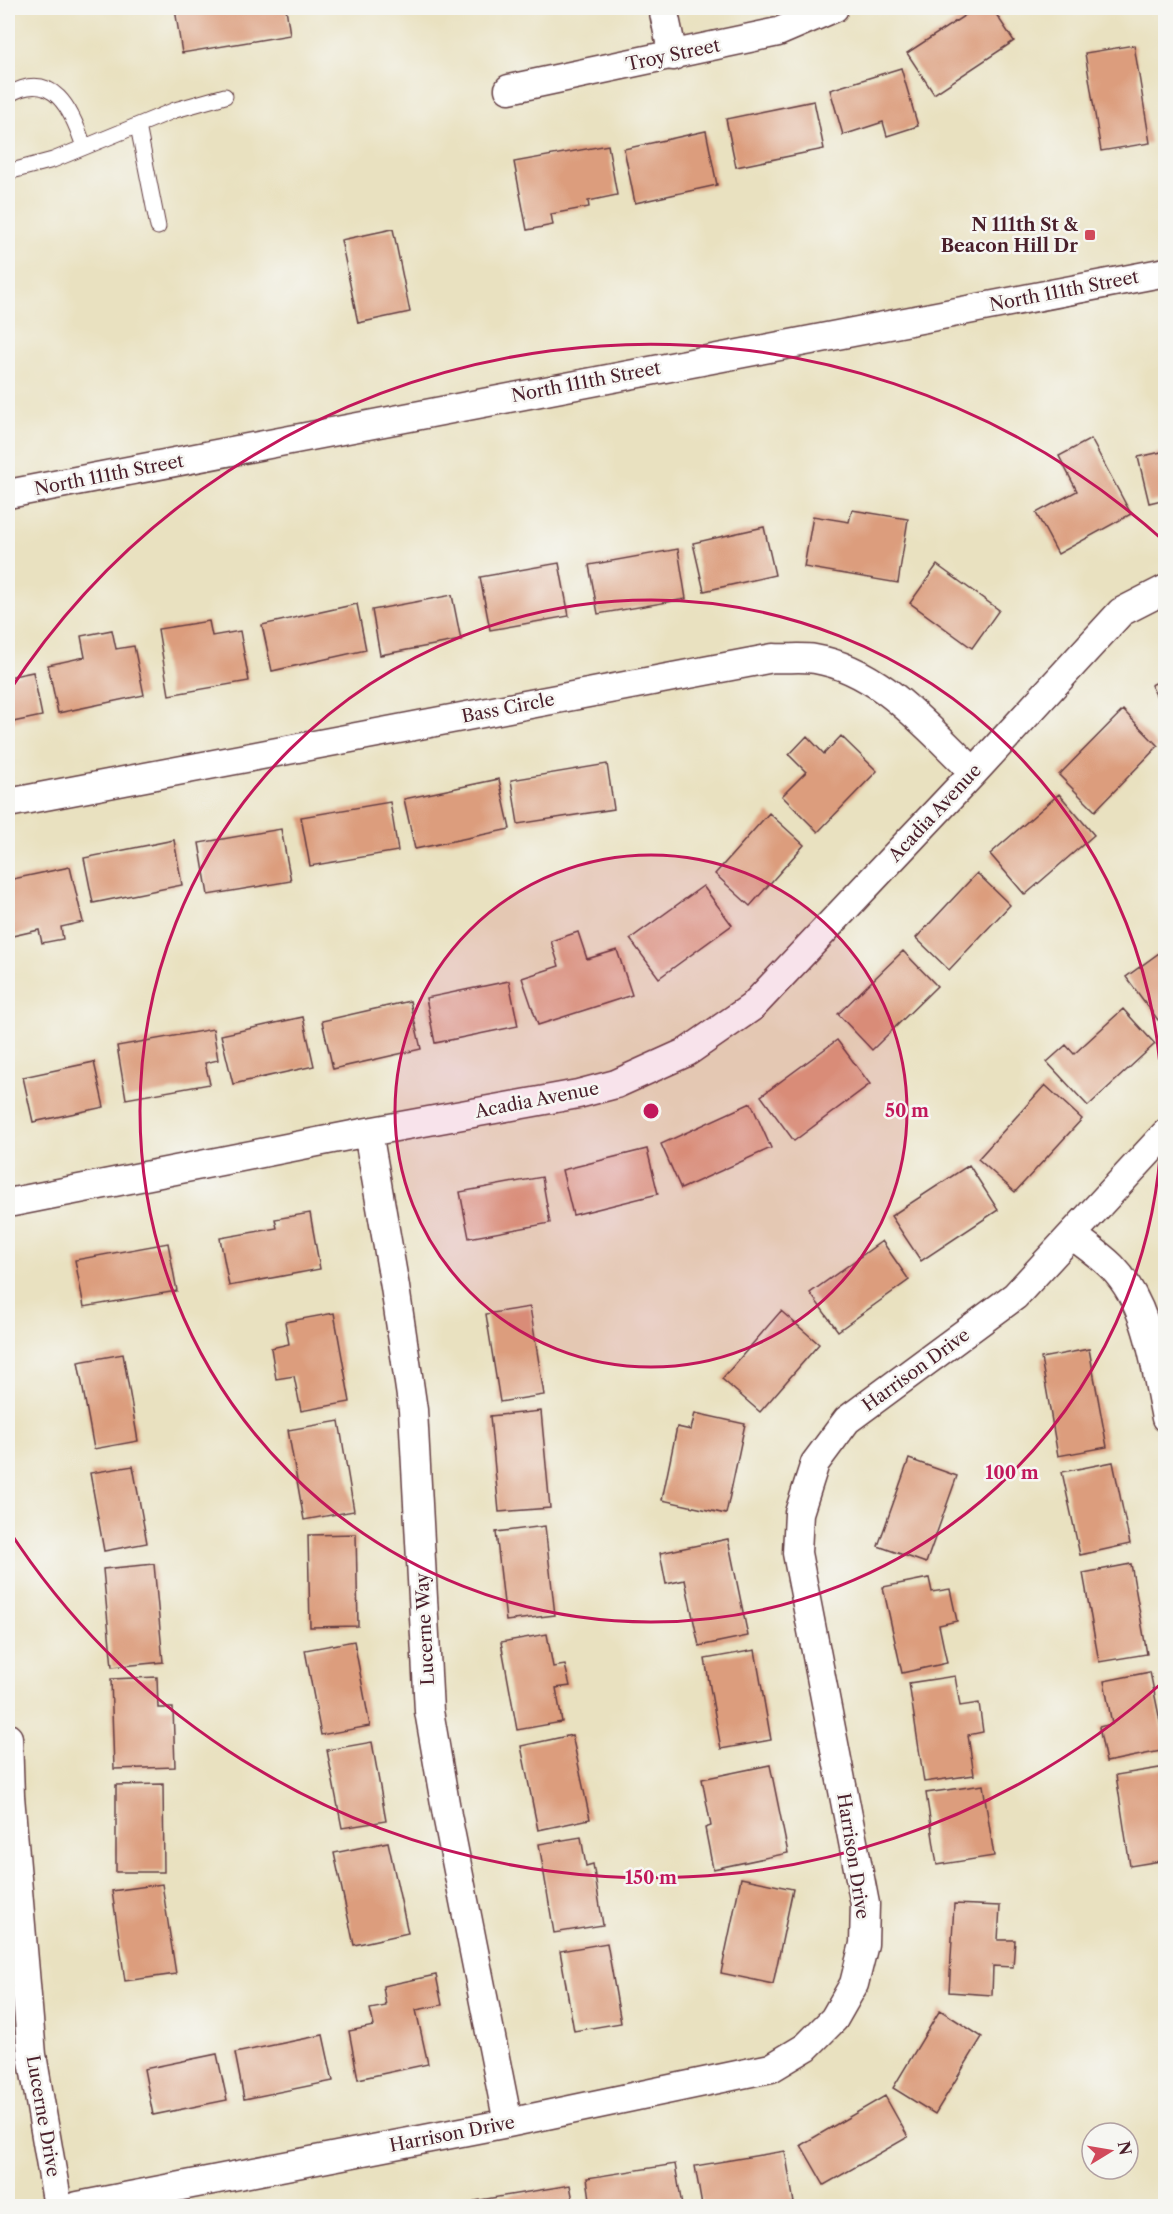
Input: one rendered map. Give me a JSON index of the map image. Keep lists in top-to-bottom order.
{
  "streets": {
    "street": [
      "Troy Street",
      "North 111th Street",
      "Bass Circle",
      "Acadia Avenue",
      "Harrison Drive",
      "Lucerne Way",
      "Lucerne Drive"
    ]
  },
  "crossings": [
    ["Bass Circle", "Acadia Avenue"],
    ["Acadia Avenue", "Lucerne Way"],
    ["Harrison Drive", "Lucerne Way"]
  ],
  "places": {
    "transit": ["N 111th St & Beacon Hill Dr"]
  },
  "north": "right",
  "rings": ["50 m", "100 m", "150 m"]
}
